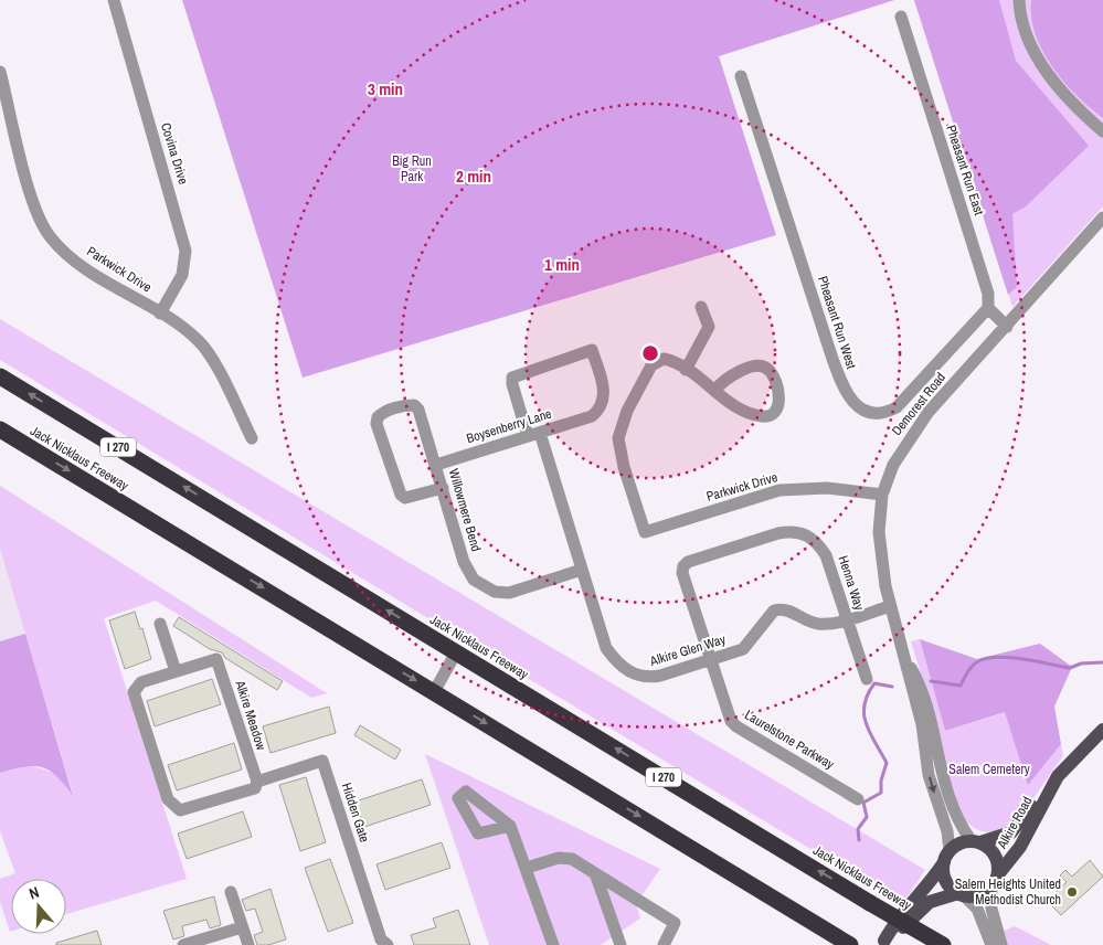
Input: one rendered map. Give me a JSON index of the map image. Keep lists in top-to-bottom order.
{
  "streets": {
    "highway": ["I 270", "Jack Nicklaus Freeway"],
    "main road": ["Alkire Road"],
    "street": [
      "Covina Drive",
      "Pheasant Run East",
      "Parkwick Drive",
      "Pheasant Run West",
      "Demorest Road",
      "Boysenberry Lane",
      "Willowmere Bend",
      "Henna Way",
      "Alkire Glen Way",
      "Alkire Meadow",
      "Laurelstone Parkway",
      "Hidden Gate"
    ]
  },
  "crossings": [
    ["Covina Drive", "Parkwick Drive"],
    ["Pheasant Run East", "Pheasant Run West"],
    ["Parkwick Drive", "Demorest Road"],
    ["Demorest Road", "Alkire Glen Way"],
    ["Demorest Road", "Alkire Road"],
    ["Boysenberry Lane", "Willowmere Bend"],
    ["Boysenberry Lane", "Alkire Glen Way"],
    ["Willowmere Bend", "Alkire Glen Way"],
    ["Henna Way", "Alkire Glen Way"],
    ["Henna Way", "Laurelstone Parkway"],
    ["Alkire Glen Way", "Laurelstone Parkway"],
    ["Alkire Meadow", "Hidden Gate"]
  ],
  "parks": ["Big Run Park", "Salem Cemetery"],
  "places": ["Salem Heights United Methodist Church"],
  "north": "top",
  "rings": ["3 min", "2 min", "1 min"]
}
